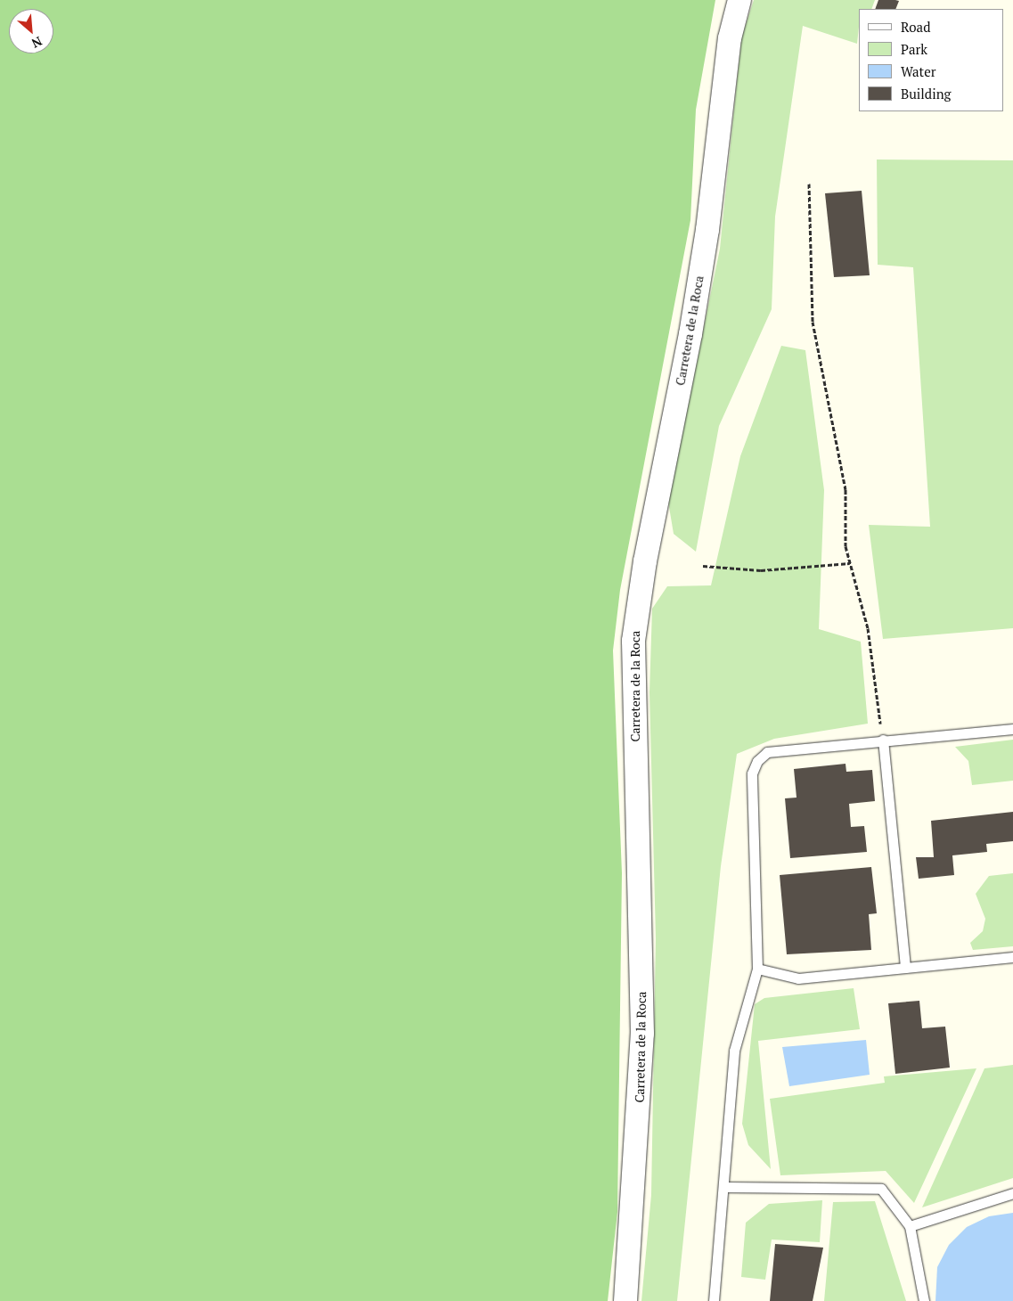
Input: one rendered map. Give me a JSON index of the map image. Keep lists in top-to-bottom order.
{
  "streets": {
    "street": ["Carretera de la Roca"]
  },
  "legend": [
    "Road",
    "Park",
    "Water",
    "Building"
  ],
  "north": "bottom right"
}
